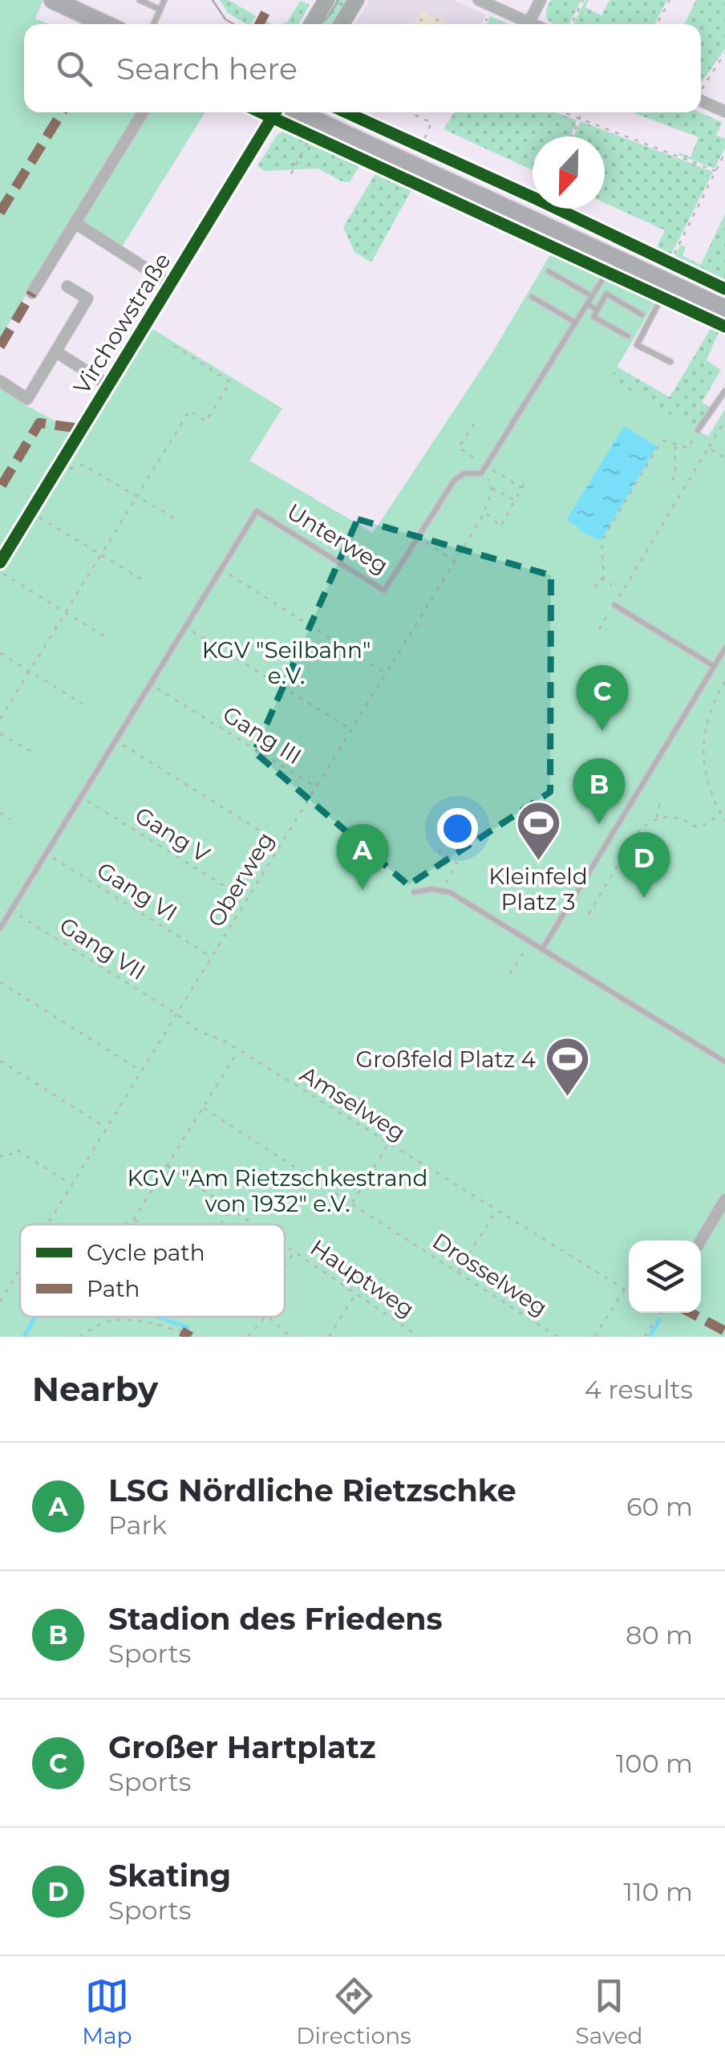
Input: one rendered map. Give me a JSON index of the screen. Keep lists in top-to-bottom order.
{
  "streets": {
    "street": ["Virchowstraße"],
    "lane": ["Unterweg"],
    "path": [
      "Gang III",
      "Gang V",
      "Oberweg",
      "Gang VI",
      "Gang VII",
      "Amselweg",
      "Drosselweg",
      "Hauptweg"
    ]
  },
  "crossings": [
    ["Unterweg", "Gang III"],
    ["Unterweg", "Gang V"],
    ["Unterweg", "Gang VI"],
    ["Unterweg", "Gang VII"],
    ["Gang III", "Oberweg"],
    ["Gang V", "Oberweg"],
    ["Oberweg", "Gang VI"],
    ["Oberweg", "Gang VII"],
    ["Oberweg", "Amselweg"],
    ["Gang VII", "Amselweg"]
  ],
  "parks": ["KGV \"Seilbahn\" e.V.", "KGV \"Am Rietzschkestrand von 1932\" e.V."],
  "places": {
    "sports": ["Kleinfeld Platz 3", "Großfeld Platz 4"]
  },
  "legend": ["Cycle path", "Path"],
  "north": "bottom",
  "page": {
    "search": "Search here",
    "pins": [
      "C",
      "B",
      "A",
      "D"
    ],
    "heading": ["Nearby", "4 results"],
    "list": [
      {
        "mark": "A",
        "name": "LSG Nördliche Rietzschke",
        "note": "Park",
        "value": "60 m"
      },
      {
        "mark": "B",
        "name": "Stadion des Friedens",
        "note": "Sports",
        "value": "80 m"
      },
      {
        "mark": "C",
        "name": "Großer Hartplatz",
        "note": "Sports",
        "value": "100 m"
      },
      {
        "mark": "D",
        "name": "Skating",
        "note": "Sports",
        "value": "110 m"
      }
    ],
    "nav": ["Map", "Directions", "Saved"]
  }
}
